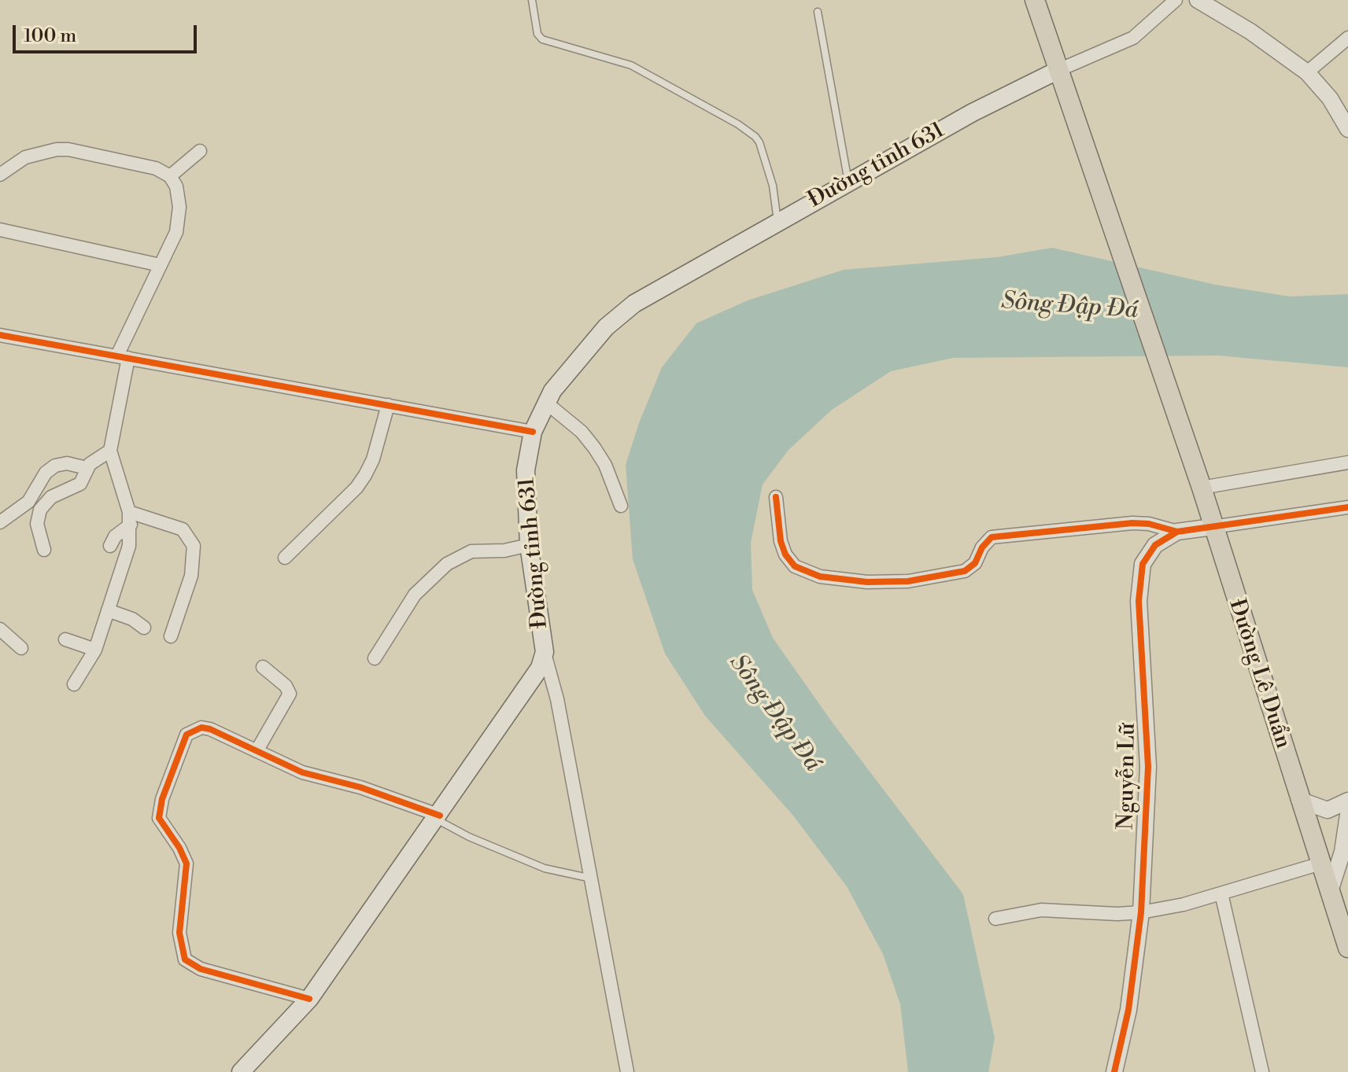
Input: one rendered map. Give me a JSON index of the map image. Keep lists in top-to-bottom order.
{
  "streets": {
    "main road": ["Đường tỉnh 631", "Đường Lê Duẩn"],
    "street": ["Nguyễn Lữ"]
  },
  "crossings": [
    ["Đường tỉnh 631", "Đường Lê Duẩn"],
    ["Đường Lê Duẩn", "Nguyễn Lữ"]
  ],
  "water": ["Sông Đập Đá"],
  "scale_bar": "100 m"
}
